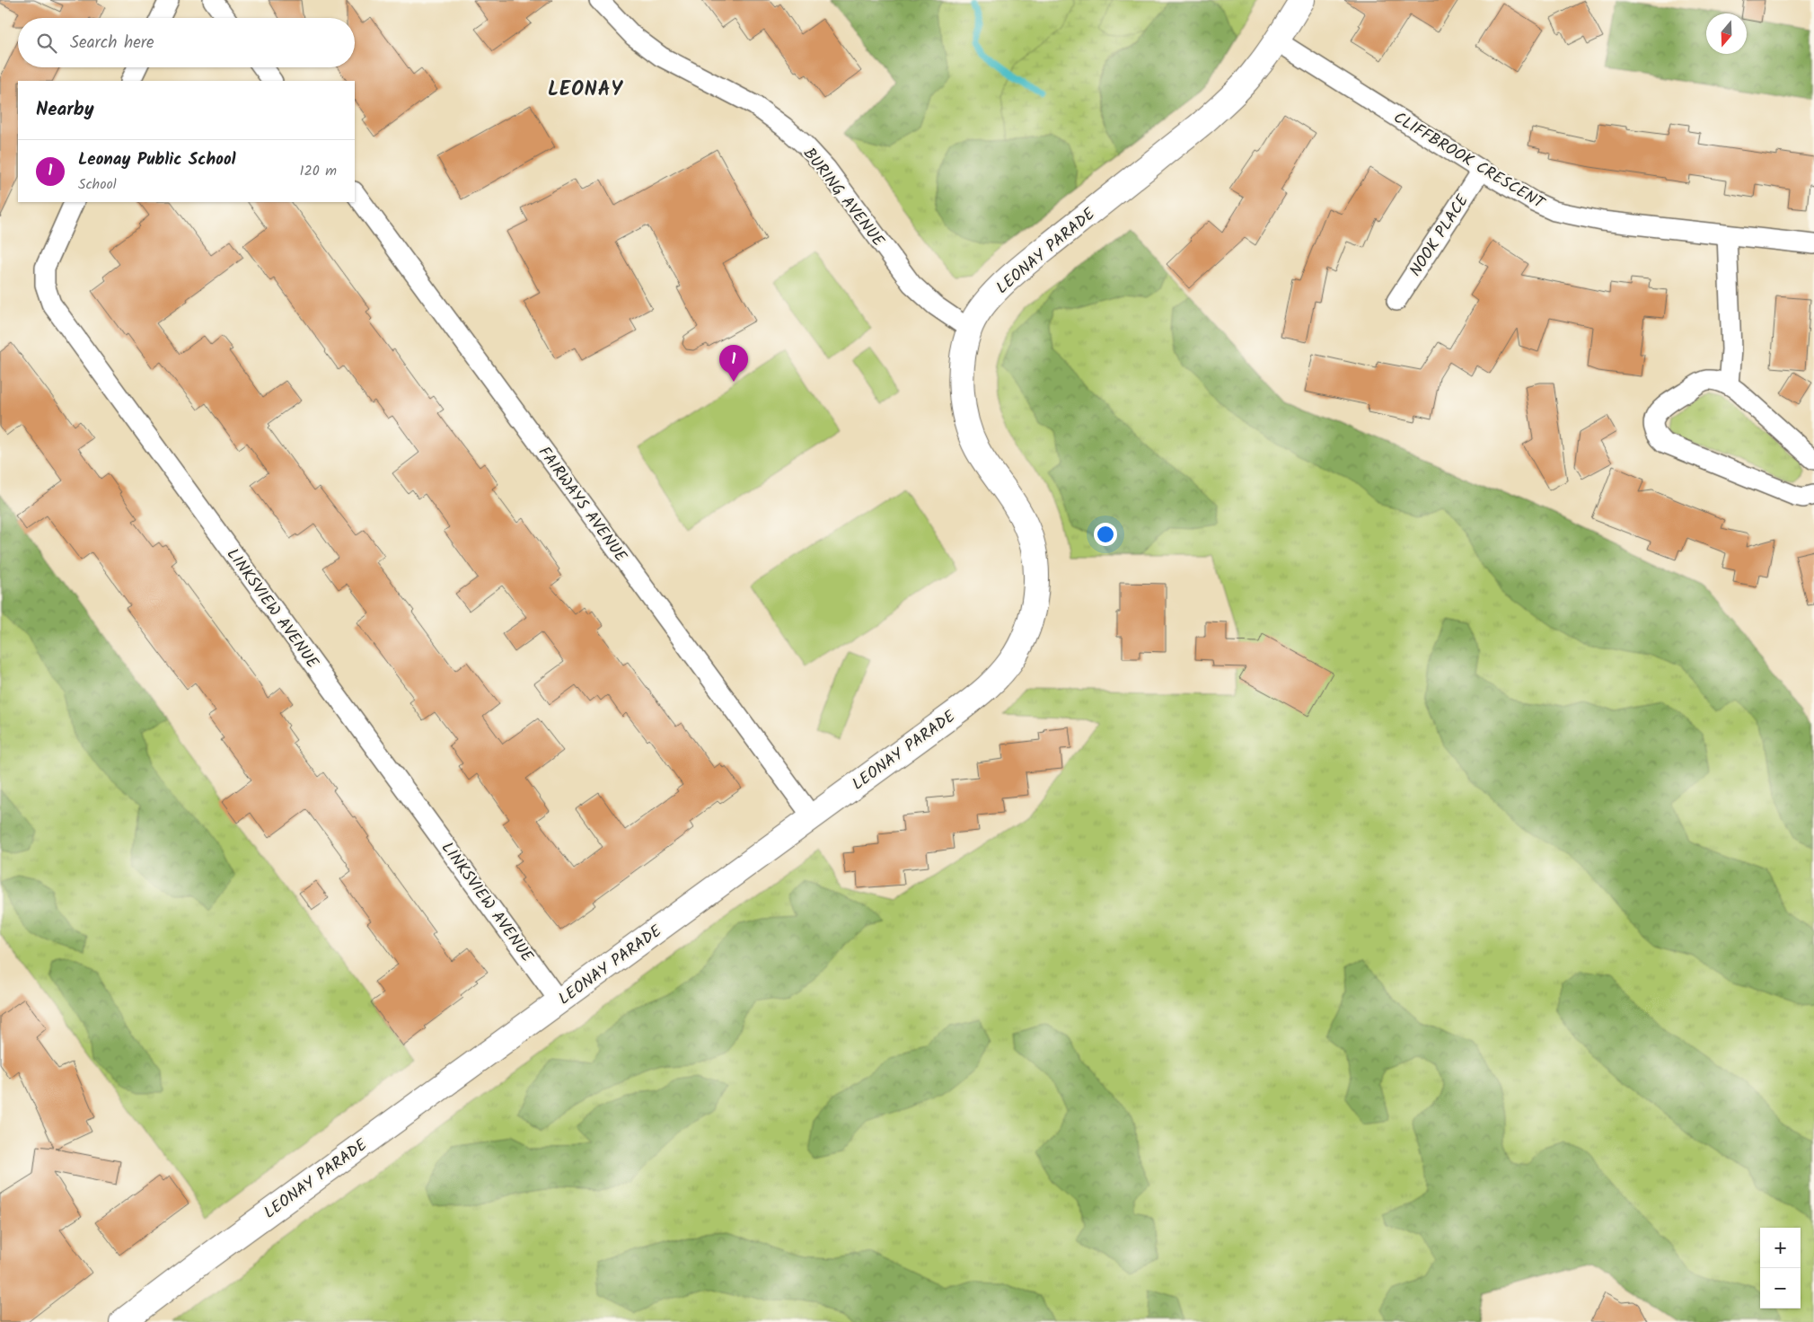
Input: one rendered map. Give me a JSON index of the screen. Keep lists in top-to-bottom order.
{
  "streets": {
    "street": [
      "CLIFFBROOK CRESCENT",
      "BURING AVENUE",
      "NOOK PLACE",
      "LEONAY PARADE",
      "FAIRWAYS AVENUE",
      "LINKSVIEW AVENUE"
    ]
  },
  "crossings": [
    ["CLIFFBROOK CRESCENT", "NOOK PLACE"],
    ["CLIFFBROOK CRESCENT", "LEONAY PARADE"],
    ["BURING AVENUE", "LEONAY PARADE"],
    ["LEONAY PARADE", "FAIRWAYS AVENUE"],
    ["LEONAY PARADE", "LINKSVIEW AVENUE"]
  ],
  "districts": ["LEONAY"],
  "north": "bottom",
  "page": {
    "search": "Search here",
    "heading": "Nearby",
    "list": [
      {
        "mark": "1",
        "name": "Leonay Public School",
        "note": "School",
        "value": "120 m"
      }
    ],
    "pins": "1",
    "map_buttons": ["+", "−"]
  }
}
